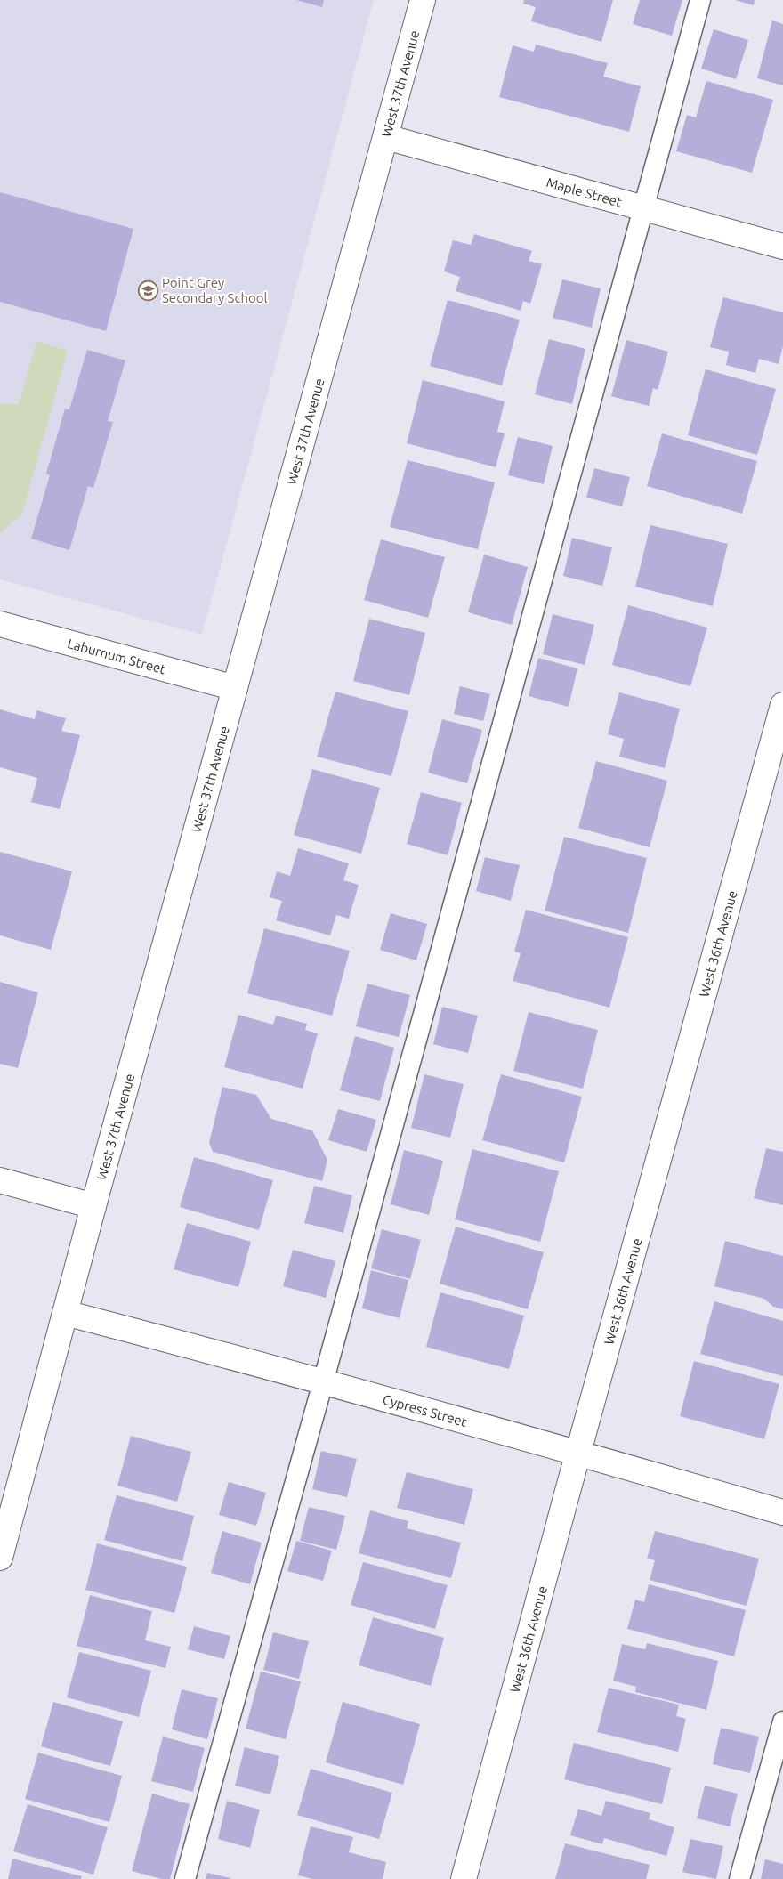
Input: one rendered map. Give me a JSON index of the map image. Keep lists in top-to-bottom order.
{
  "streets": {
    "street": [
      "West 37th Avenue",
      "Maple Street",
      "Laburnum Street",
      "West 36th Avenue",
      "Cypress Street"
    ]
  },
  "crossings": [
    ["West 37th Avenue", "Maple Street"],
    ["West 37th Avenue", "Laburnum Street"],
    ["West 37th Avenue", "Cypress Street"],
    ["West 36th Avenue", "Cypress Street"]
  ],
  "places": {
    "school or university": ["Point Grey Secondary School"]
  }
}
